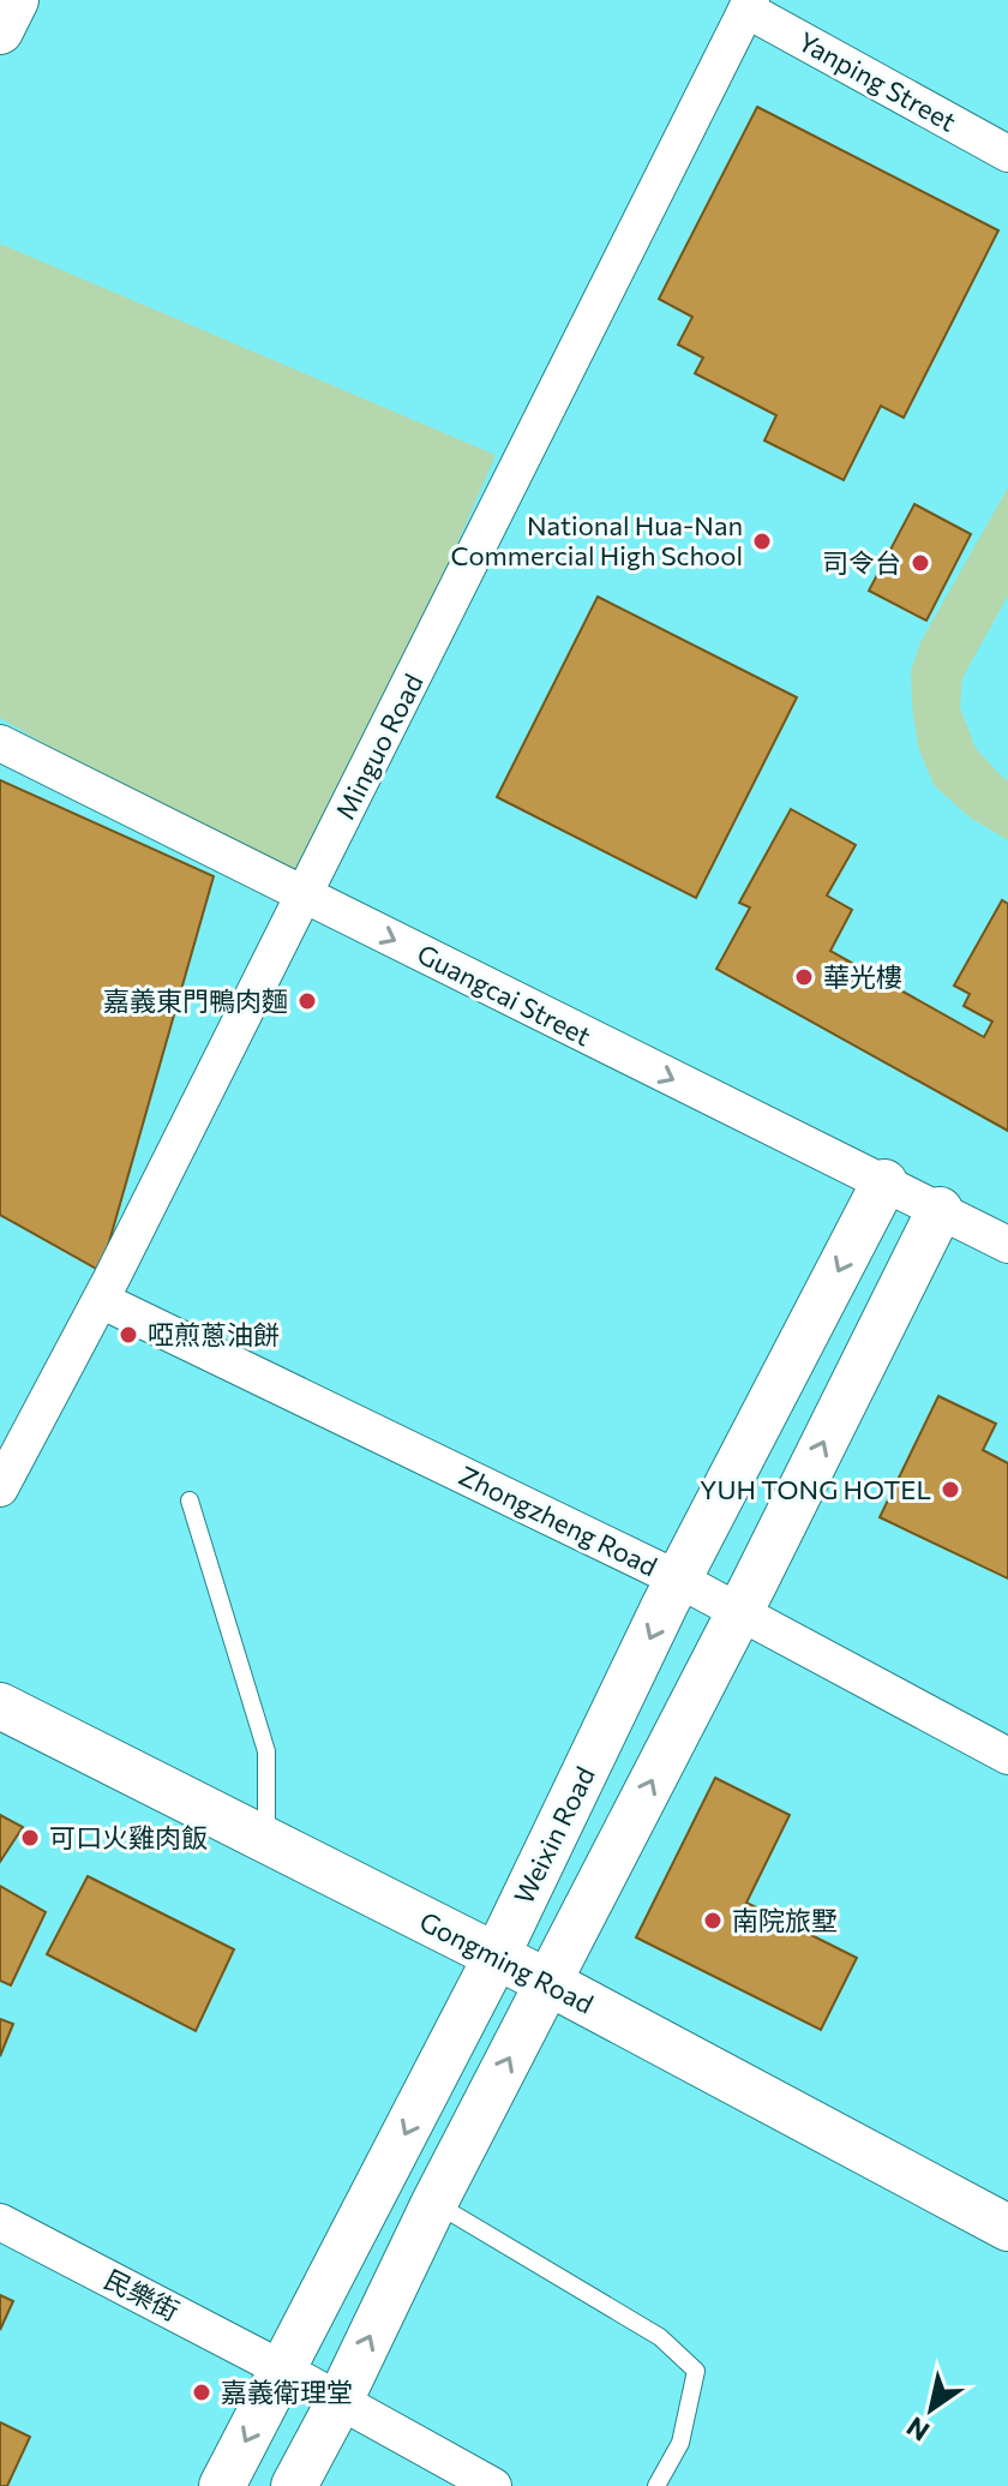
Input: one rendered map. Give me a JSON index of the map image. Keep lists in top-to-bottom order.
{
  "streets": {
    "street": [
      "Yanping Street",
      "Minguo Road",
      "Guangcai Street",
      "Zhongzheng Road",
      "Weixin Road",
      "Gongming Road",
      "民樂街"
    ]
  },
  "crossings": [
    ["Yanping Street", "Minguo Road"],
    ["Minguo Road", "Guangcai Street"],
    ["Minguo Road", "Zhongzheng Road"],
    ["Guangcai Street", "Weixin Road"],
    ["Zhongzheng Road", "Weixin Road"],
    ["Weixin Road", "Gongming Road"],
    ["Weixin Road", "民樂街"]
  ],
  "one_way": ["Guangcai Street"],
  "places": [
    "National Hua-Nan Commercial High School",
    "司令台",
    "華光樓",
    "嘉義東門鴨肉麵",
    "啞煎蔥油餅",
    "YUH TONG HOTEL",
    "可口火雞肉飯",
    "南院旅墅",
    "嘉義衛理堂"
  ],
  "north": "bottom left"
}
